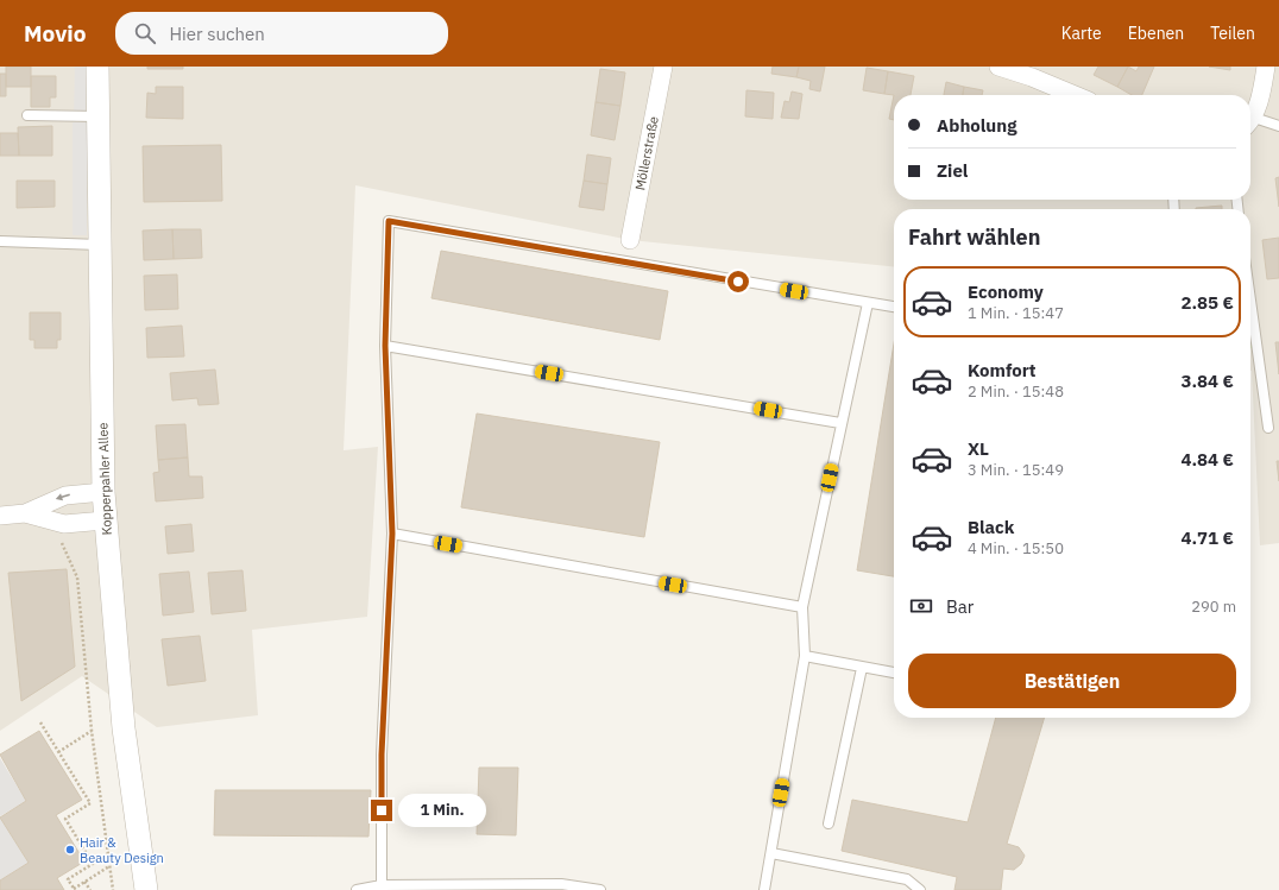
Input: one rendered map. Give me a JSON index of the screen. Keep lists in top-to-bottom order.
{
  "streets": {
    "street": ["Möllerstraße", "Kopperpahler Allee"]
  },
  "places": ["Hair & Beauty Design"],
  "page": {
    "header": "Movio",
    "search": "Hier suchen",
    "nav": ["Karte", "Ebenen", "Teilen"],
    "banner": ["Abholung", "Ziel"],
    "heading": "Fahrt wählen",
    "list": [
      {
        "name": "Economy",
        "note": "1 Min. · 15:47",
        "value": "2.85 €"
      },
      {
        "name": "Komfort",
        "note": "2 Min. · 15:48",
        "value": "3.84 €"
      },
      {
        "name": "XL",
        "note": "3 Min. · 15:49",
        "value": "4.84 €"
      },
      {
        "name": "Black",
        "note": "4 Min. · 15:50",
        "value": "4.71 €"
      }
    ],
    "pay": ["Bar", "290 m"],
    "buttons": "Bestätigen",
    "bubble": "1 Min."
  }
}
